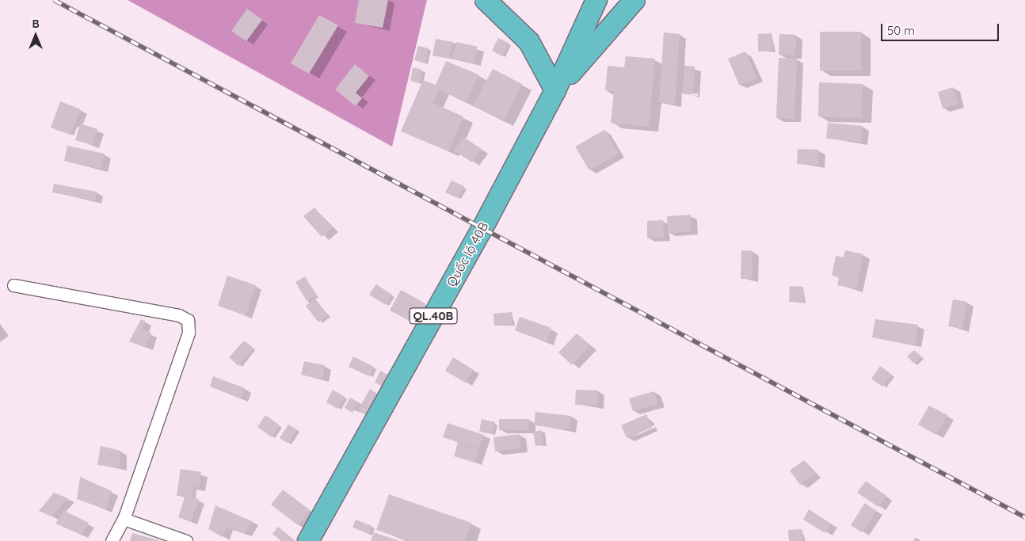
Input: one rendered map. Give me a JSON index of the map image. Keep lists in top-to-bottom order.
{
  "streets": {
    "highway": ["Quốc lộ 40B", "QL.40B"]
  },
  "crossings": [
    ["Quốc lộ 40B", "QL.40B"]
  ],
  "scale_bar": "50 m",
  "north": "top"
}
